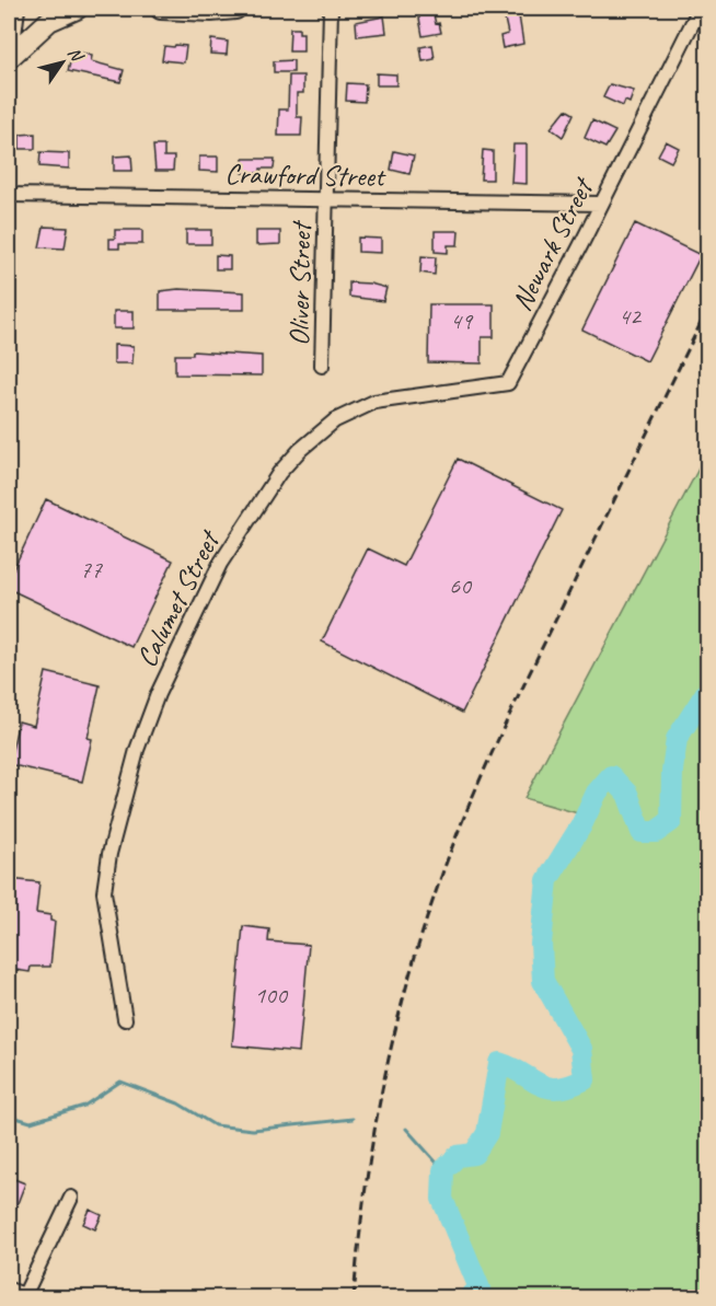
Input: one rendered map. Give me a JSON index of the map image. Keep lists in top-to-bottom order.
{
  "streets": {
    "street": [
      "Crawford Street",
      "Newark Street",
      "Oliver Street",
      "Calumet Street"
    ]
  },
  "crossings": [
    ["Crawford Street", "Newark Street"],
    ["Crawford Street", "Oliver Street"],
    ["Newark Street", "Calumet Street"]
  ],
  "house_numbers": [
    "42",
    "49",
    "77",
    "60",
    "100"
  ],
  "north": "top right"
}
